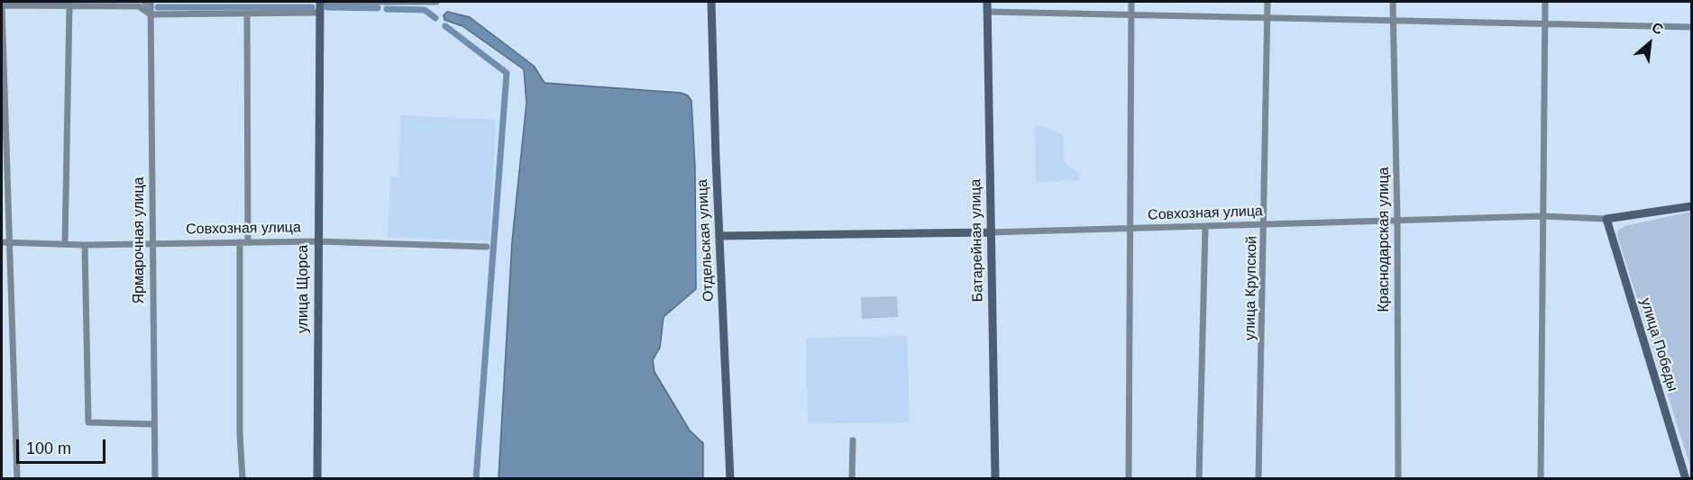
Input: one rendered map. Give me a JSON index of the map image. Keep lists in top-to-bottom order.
{
  "streets": {
    "street": [
      "Совхозная улица",
      "Краснодарская улица",
      "Ярмарочная улица",
      "Отдельская улица",
      "Батарейная улица",
      "улица Крупской",
      "улица Щорса",
      "улица Победы"
    ]
  },
  "crossings": [
    ["Совхозная улица", "Краснодарская улица"],
    ["Совхозная улица", "Ярмарочная улица"],
    ["Совхозная улица", "Отдельская улица"],
    ["Совхозная улица", "Батарейная улица"],
    ["Совхозная улица", "улица Крупской"],
    ["Совхозная улица", "улица Щорса"],
    ["Совхозная улица", "улица Победы"]
  ],
  "scale_bar": "100 m",
  "north": "top right"
}
